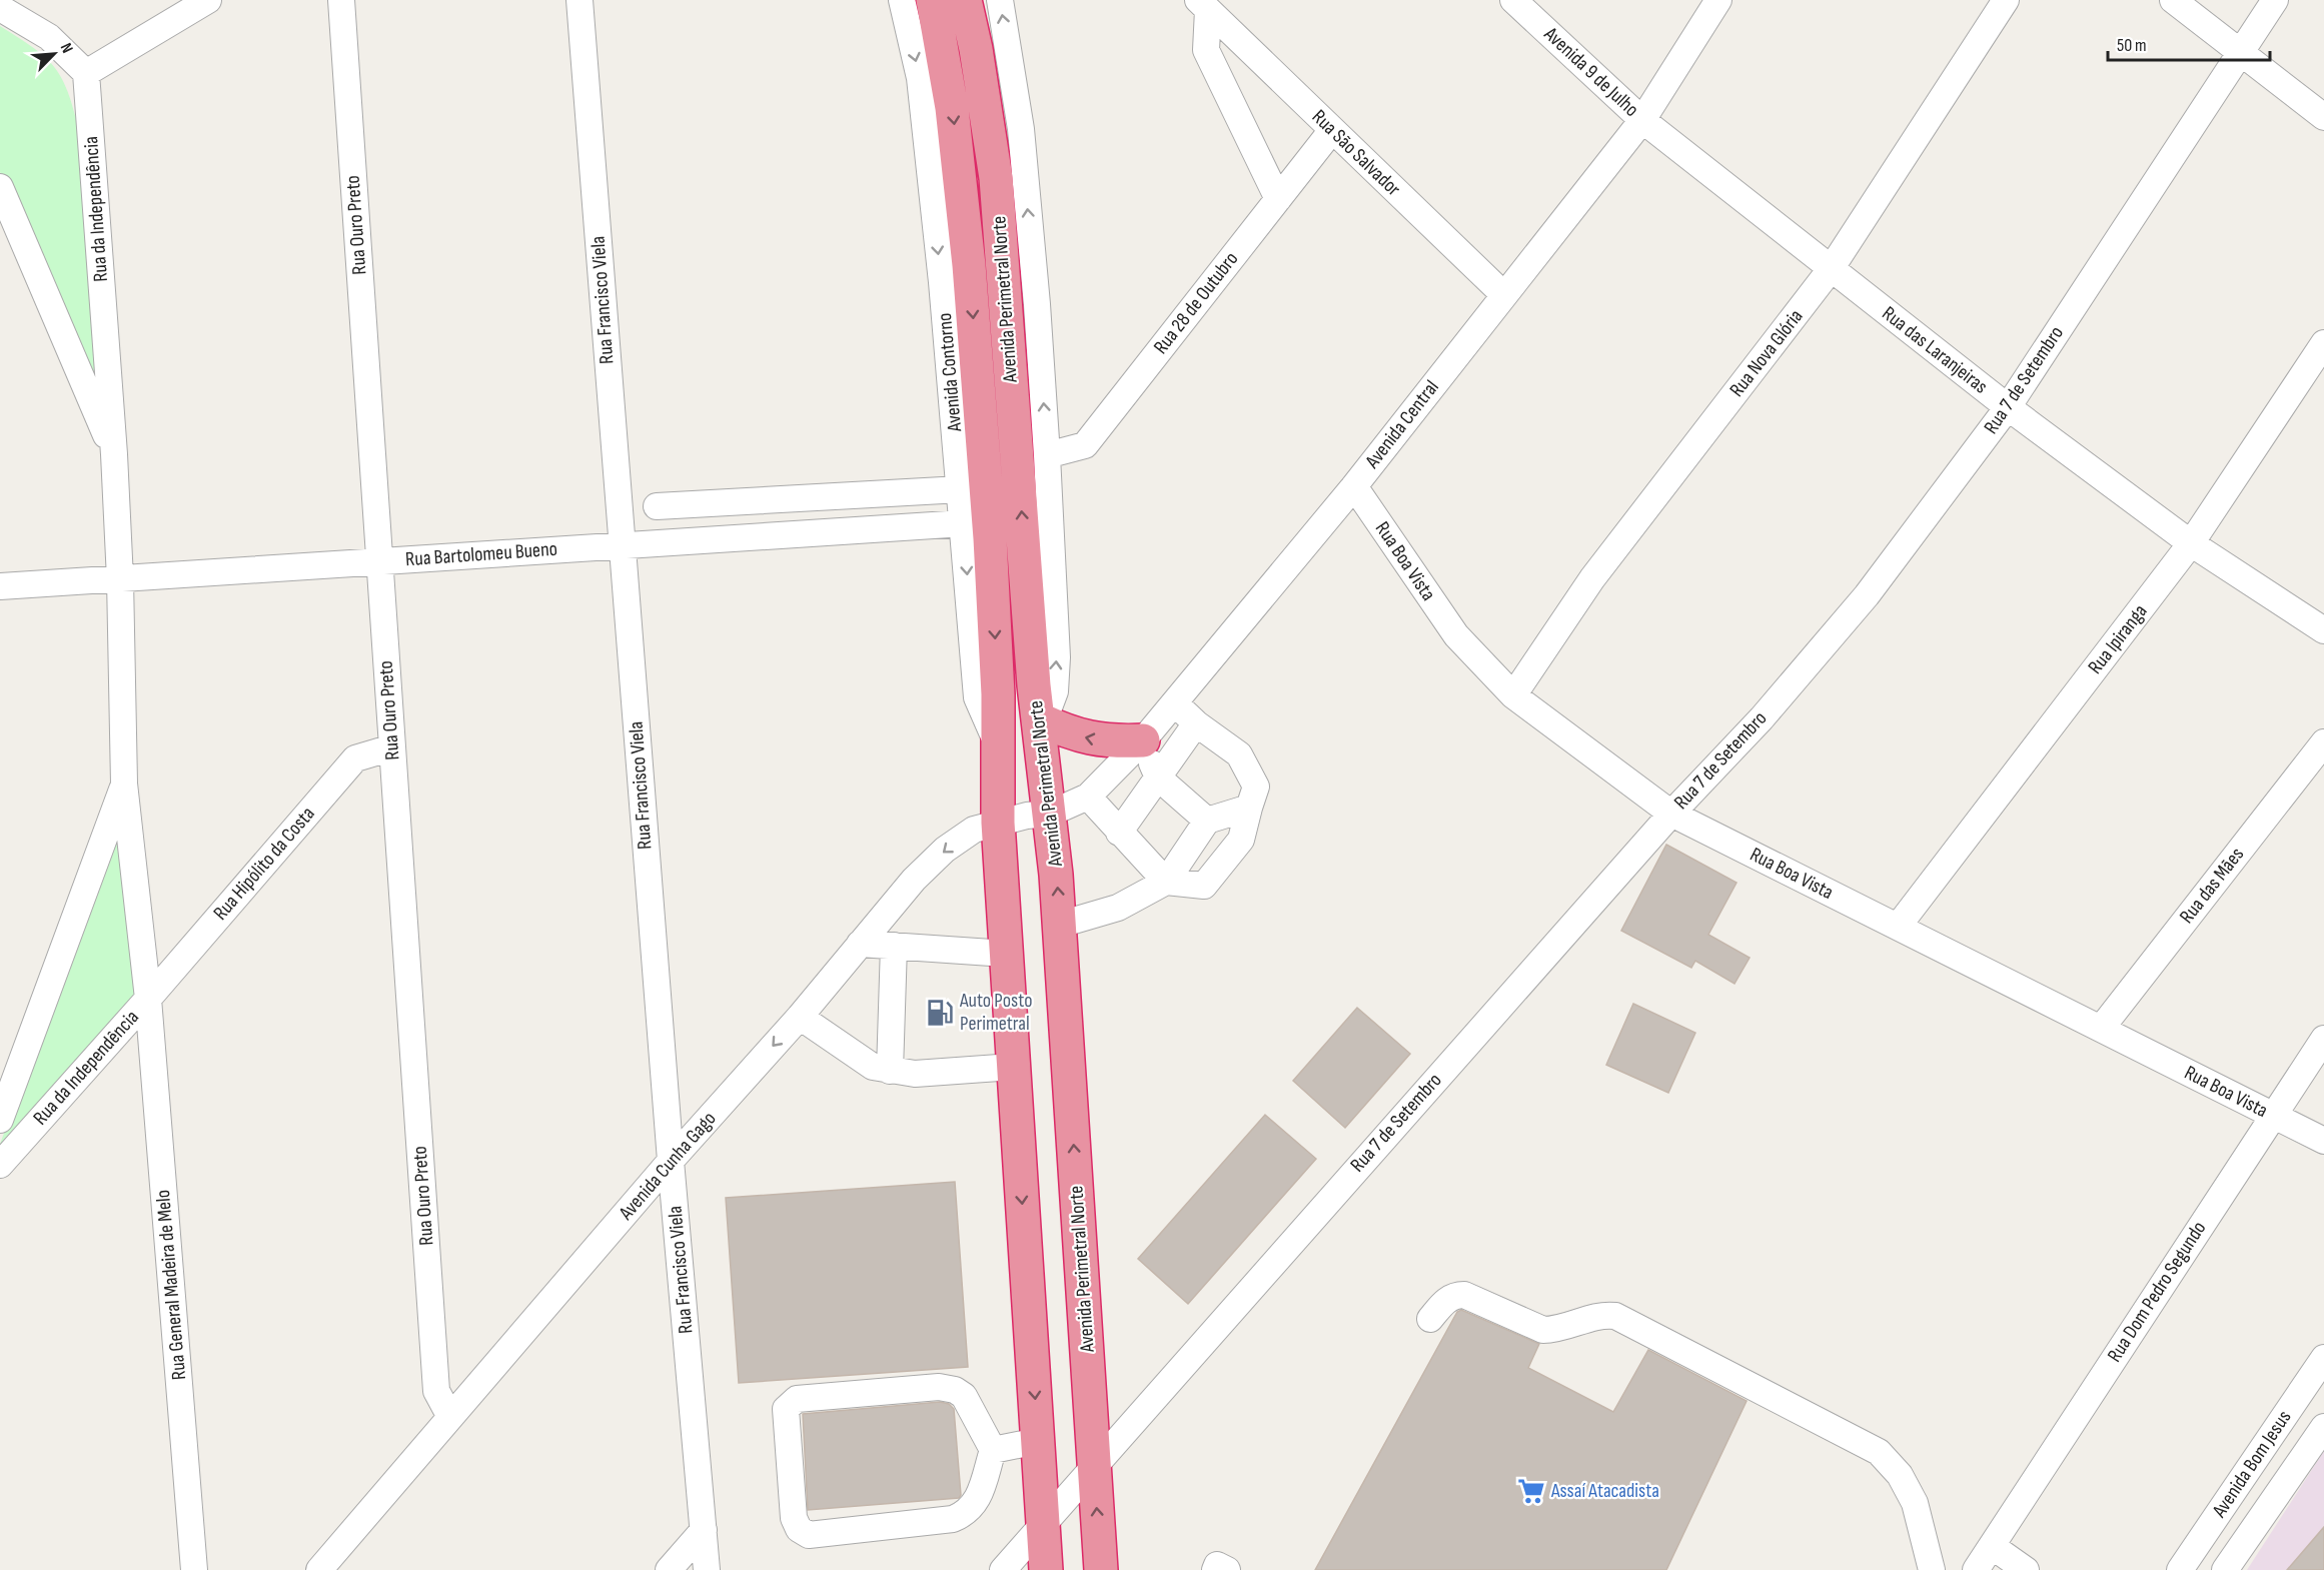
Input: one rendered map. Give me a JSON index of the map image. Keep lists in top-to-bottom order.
{
  "streets": {
    "highway": ["Avenida Perimetral Norte"],
    "street": [
      "Avenida 9 de Julho",
      "Rua São Salvador",
      "Rua da Independência",
      "Rua Ouro Preto",
      "Rua Francisco Viela",
      "Rua 28 de Outubro",
      "Rua das Laranjeiras",
      "Rua Nova Glória",
      "Avenida Contorno",
      "Rua 7 de Setembro",
      "Avenida Central",
      "Rua Bartolomeu Bueno",
      "Rua Boa Vista",
      "Rua Ipiranga",
      "Rua Hipólito da Costa",
      "Rua das Mães",
      "Avenida Cunha Gago",
      "Rua General Madeira de Melo",
      "Rua Dom Pedro Segundo",
      "Avenida Bom Jesus"
    ]
  },
  "crossings": [
    ["Avenida 9 de Julho", "Rua das Laranjeiras"],
    ["Avenida 9 de Julho", "Avenida Central"],
    ["Rua São Salvador", "Rua 28 de Outubro"],
    ["Rua São Salvador", "Avenida Central"],
    ["Rua da Independência", "Rua Bartolomeu Bueno"],
    ["Rua da Independência", "Rua Hipólito da Costa"],
    ["Rua da Independência", "Rua General Madeira de Melo"],
    ["Rua Ouro Preto", "Rua Bartolomeu Bueno"],
    ["Rua Ouro Preto", "Rua Hipólito da Costa"],
    ["Rua Ouro Preto", "Avenida Cunha Gago"],
    ["Avenida Perimetral Norte", "Avenida Contorno"],
    ["Avenida Perimetral Norte", "Rua 7 de Setembro"],
    ["Avenida Perimetral Norte", "Avenida Central"],
    ["Avenida Perimetral Norte", "Avenida Cunha Gago"],
    ["Rua Francisco Viela", "Rua Bartolomeu Bueno"],
    ["Rua Francisco Viela", "Avenida Cunha Gago"],
    ["Rua das Laranjeiras", "Rua Nova Glória"],
    ["Rua das Laranjeiras", "Rua 7 de Setembro"],
    ["Rua das Laranjeiras", "Avenida Central"],
    ["Rua das Laranjeiras", "Rua Ipiranga"],
    ["Rua Nova Glória", "Rua Boa Vista"],
    ["Avenida Contorno", "Rua Bartolomeu Bueno"],
    ["Rua 7 de Setembro", "Rua Boa Vista"],
    ["Avenida Central", "Rua Boa Vista"],
    ["Avenida Central", "Avenida Cunha Gago"],
    ["Rua Boa Vista", "Rua Ipiranga"],
    ["Rua Boa Vista", "Rua das Mães"],
    ["Rua Boa Vista", "Rua Dom Pedro Segundo"],
    ["Rua Hipólito da Costa", "Rua General Madeira de Melo"]
  ],
  "one_way": ["Avenida Cunha Gago"],
  "places": {
    "fuel station": ["Auto Posto Perimetral"],
    "supermarket": ["Assaí Atacadista"]
  },
  "scale_bar": "50 m",
  "north": "top right"
}
